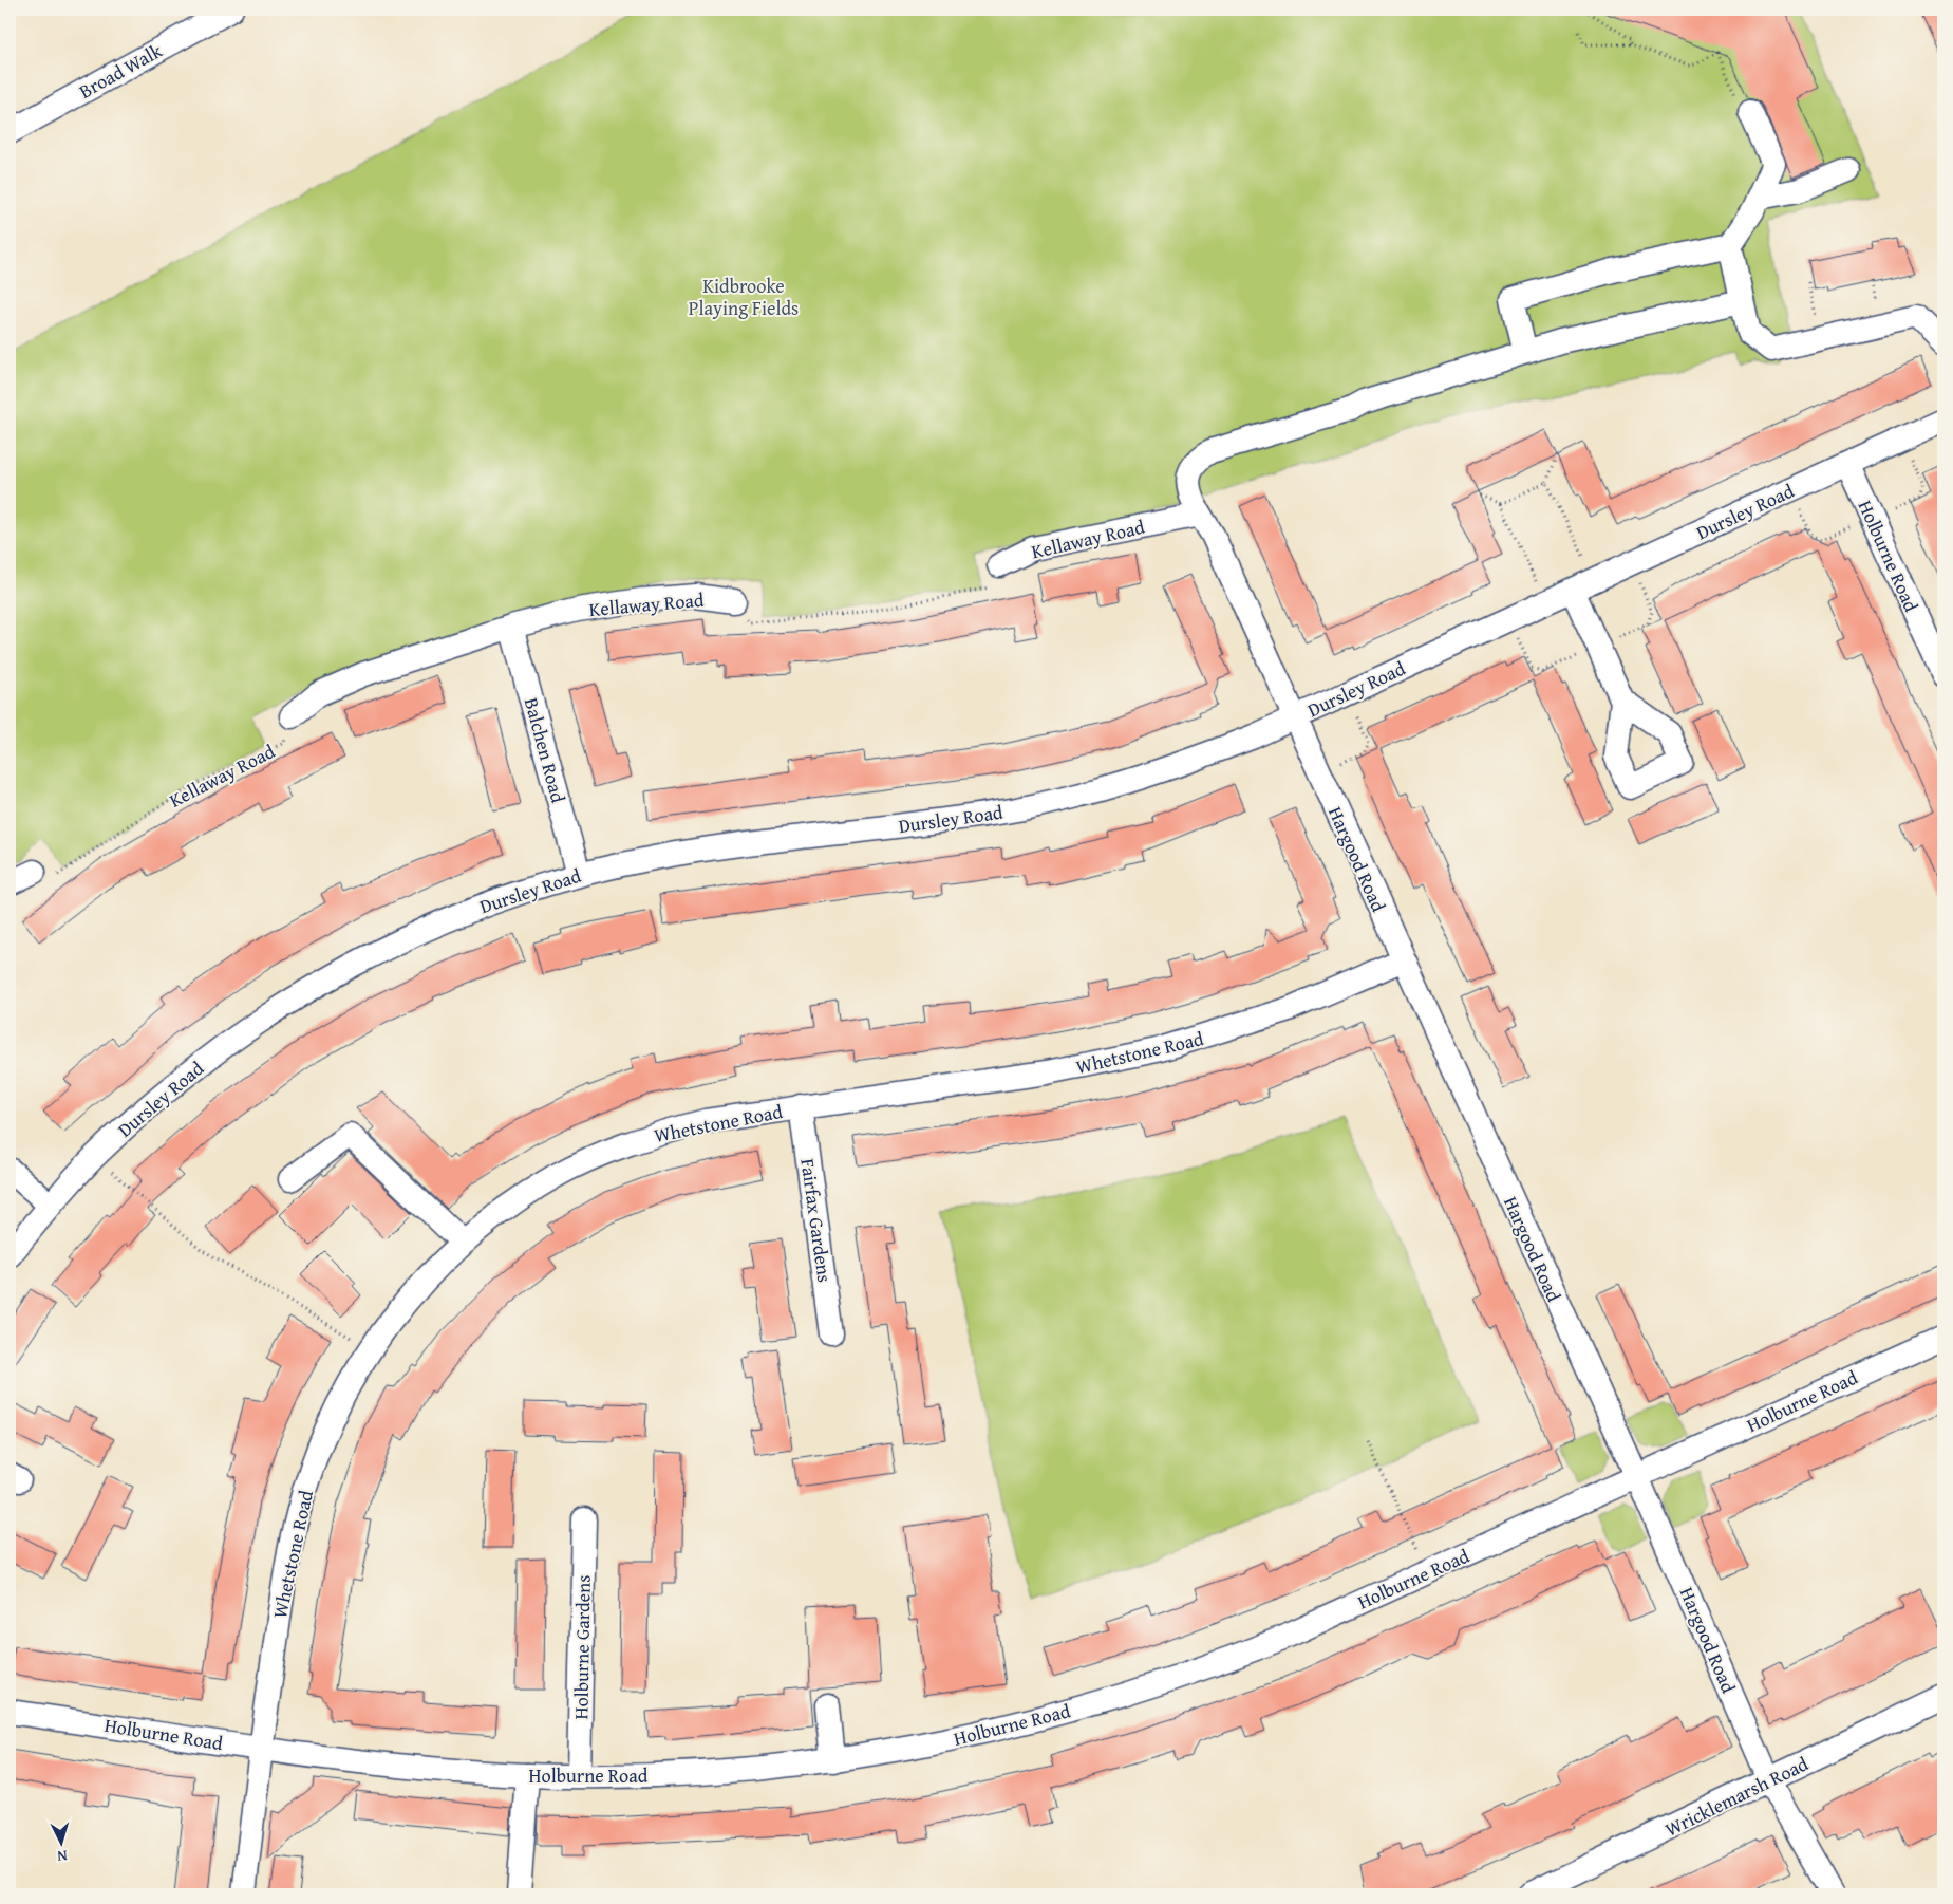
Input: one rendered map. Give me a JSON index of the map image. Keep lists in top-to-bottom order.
{
  "streets": {
    "street": [
      "Broad Walk",
      "Dursley Road",
      "Kellaway Road",
      "Holburne Road",
      "Balchen Road",
      "Hargood Road",
      "Whetstone Road",
      "Fairfax Gardens",
      "Holburne Gardens",
      "Wricklemarsh Road"
    ]
  },
  "crossings": [
    ["Dursley Road", "Holburne Road"],
    ["Dursley Road", "Balchen Road"],
    ["Dursley Road", "Hargood Road"],
    ["Kellaway Road", "Balchen Road"],
    ["Holburne Road", "Hargood Road"],
    ["Holburne Road", "Whetstone Road"],
    ["Holburne Road", "Holburne Gardens"],
    ["Hargood Road", "Whetstone Road"],
    ["Hargood Road", "Wricklemarsh Road"],
    ["Whetstone Road", "Fairfax Gardens"]
  ],
  "parks": ["Kidbrooke Playing Fields"],
  "north": "bottom"
}
